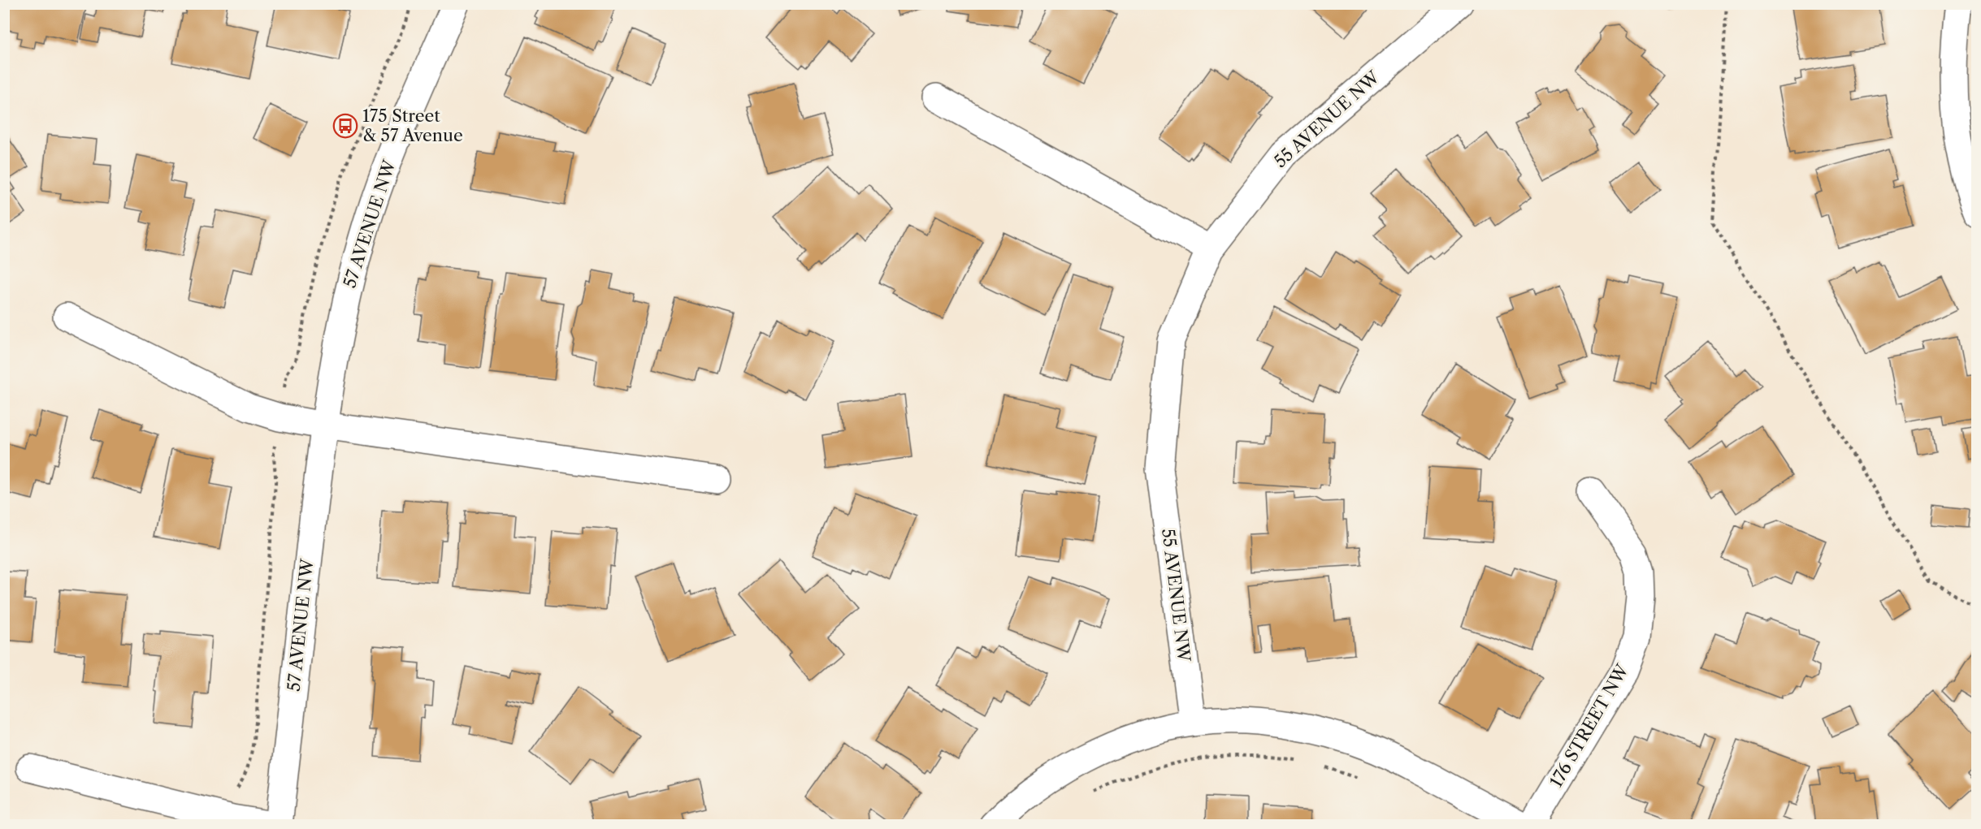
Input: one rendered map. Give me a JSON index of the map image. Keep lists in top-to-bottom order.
{
  "streets": {
    "street": ["55 AVENUE NW", "57 AVENUE NW", "176 STREET NW"]
  },
  "places": {
    "bus stop": ["175 Street & 57 Avenue"]
  }
}
